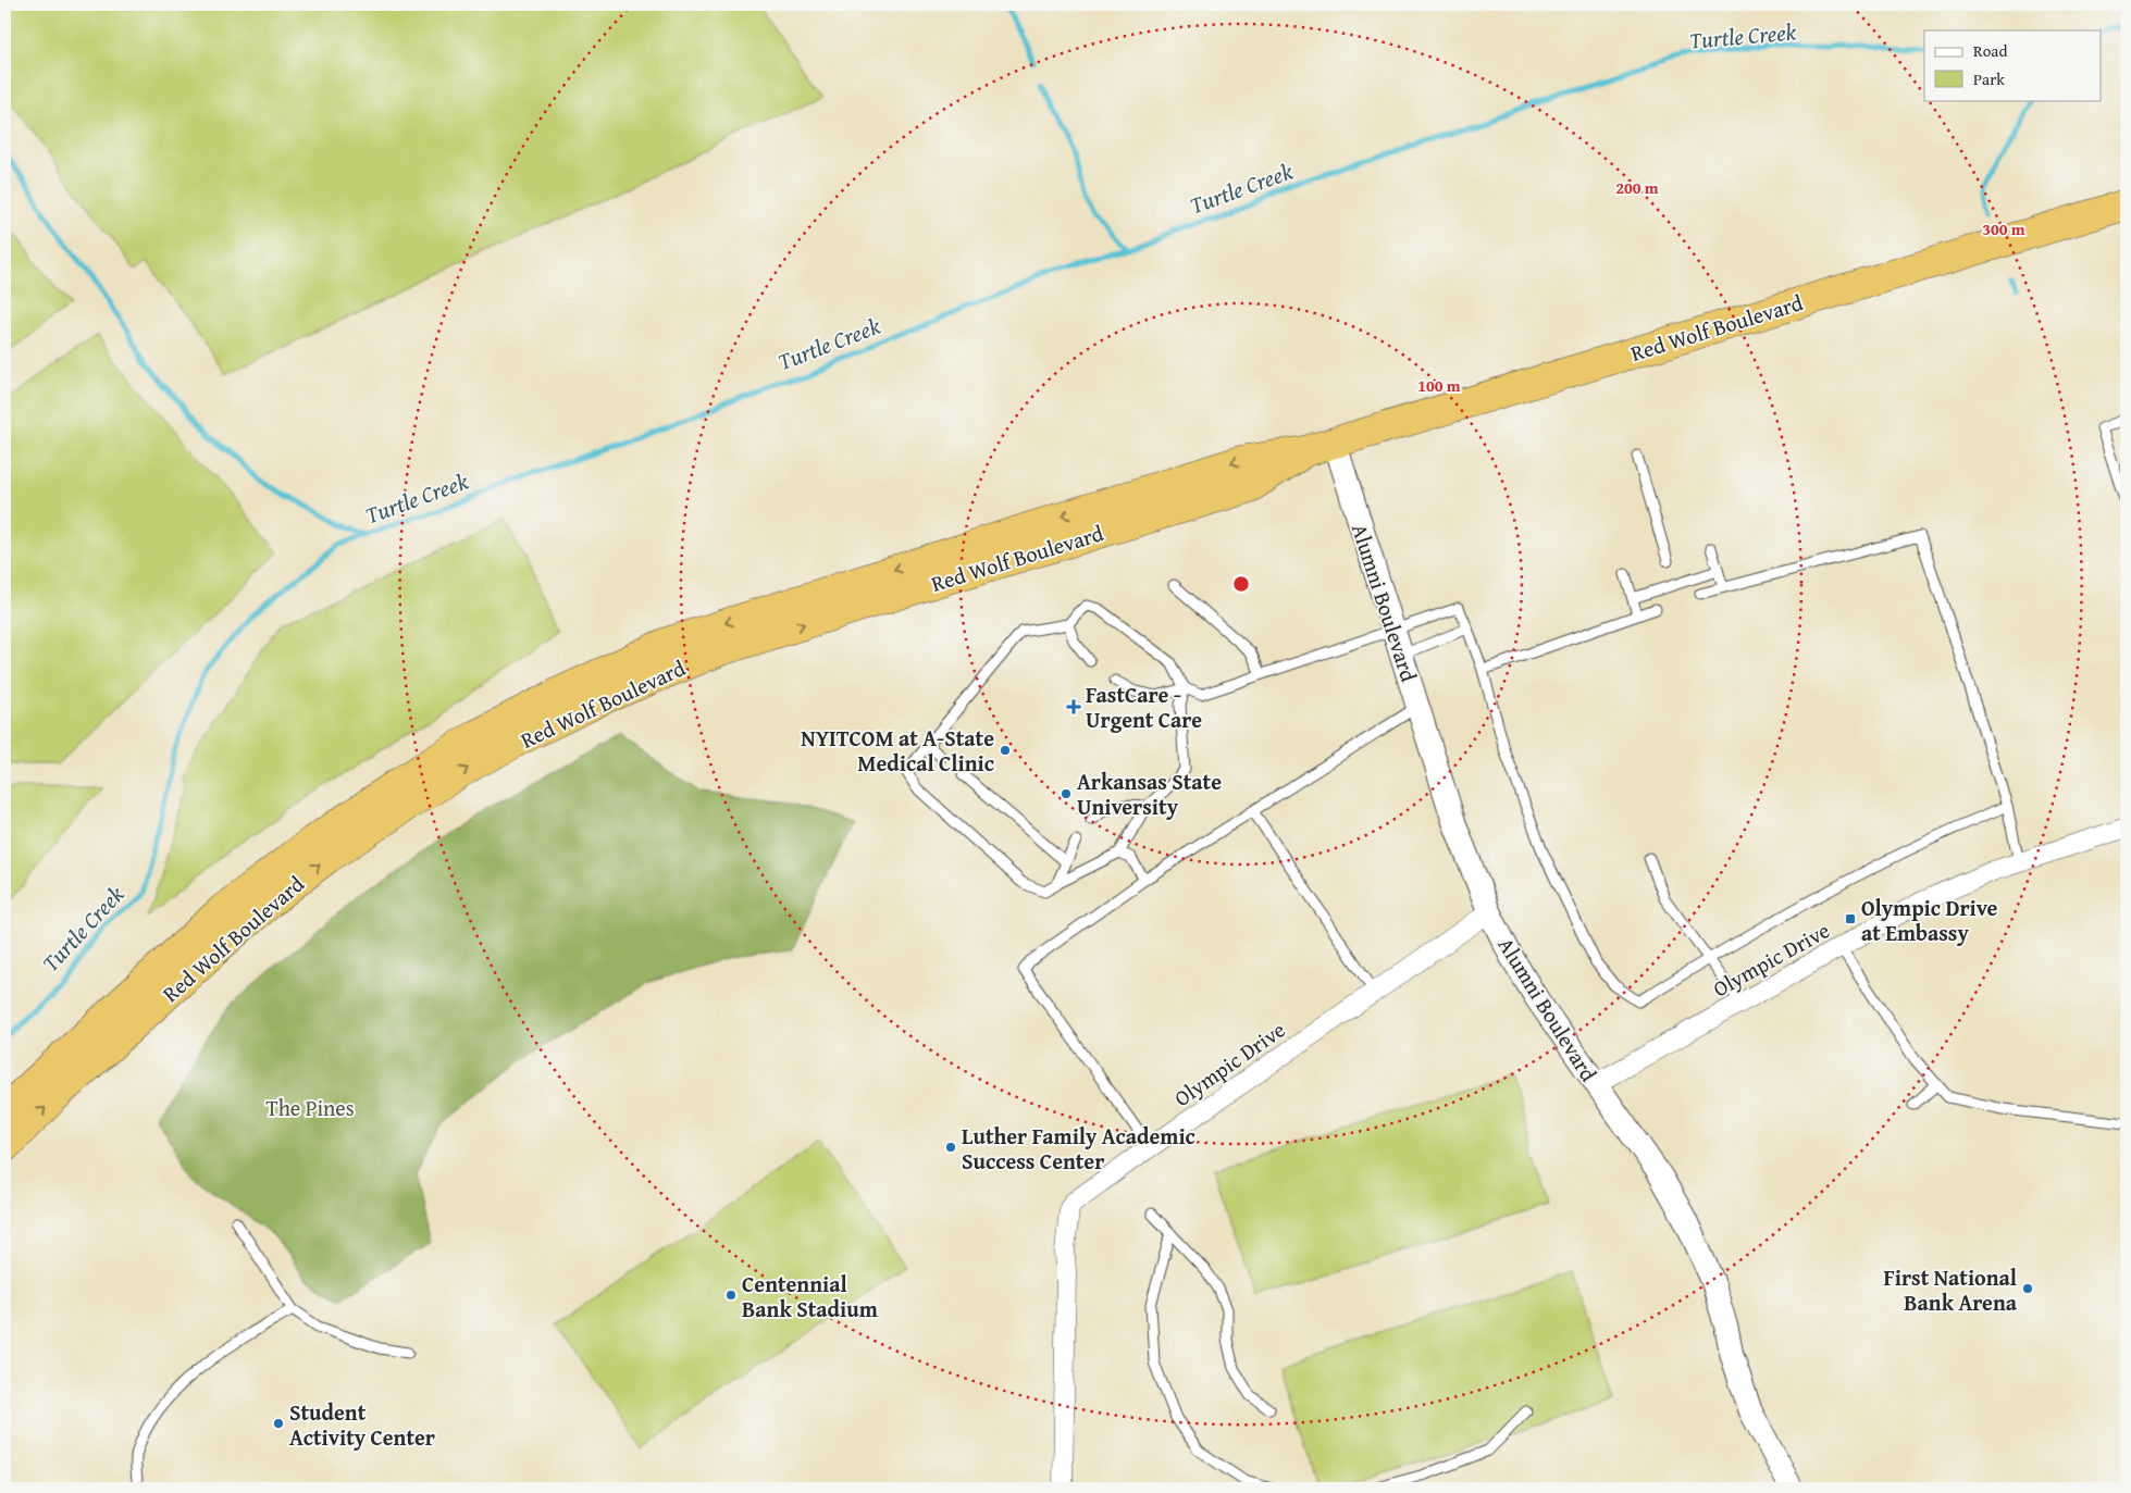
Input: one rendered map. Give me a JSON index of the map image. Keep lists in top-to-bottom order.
{
  "streets": {
    "highway": ["Red Wolf Boulevard"],
    "street": ["Alumni Boulevard", "Olympic Drive"]
  },
  "crossings": [
    ["Red Wolf Boulevard", "Alumni Boulevard"],
    ["Alumni Boulevard", "Olympic Drive"]
  ],
  "water": ["Turtle Creek"],
  "parks": ["The Pines"],
  "places": {
    "health": ["FastCare - Urgent Care"],
    "other": [
      "NYITCOM at A-State Medical Clinic",
      "Arkansas State University",
      "Luther Family Academic Success Center",
      "First National Bank Arena",
      "Centennial Bank Stadium",
      "Student Activity Center"
    ],
    "transit": ["Olympic Drive at Embassy"]
  },
  "legend": ["Road", "Park"],
  "rings": ["200 m", "300 m", "100 m"]
}
